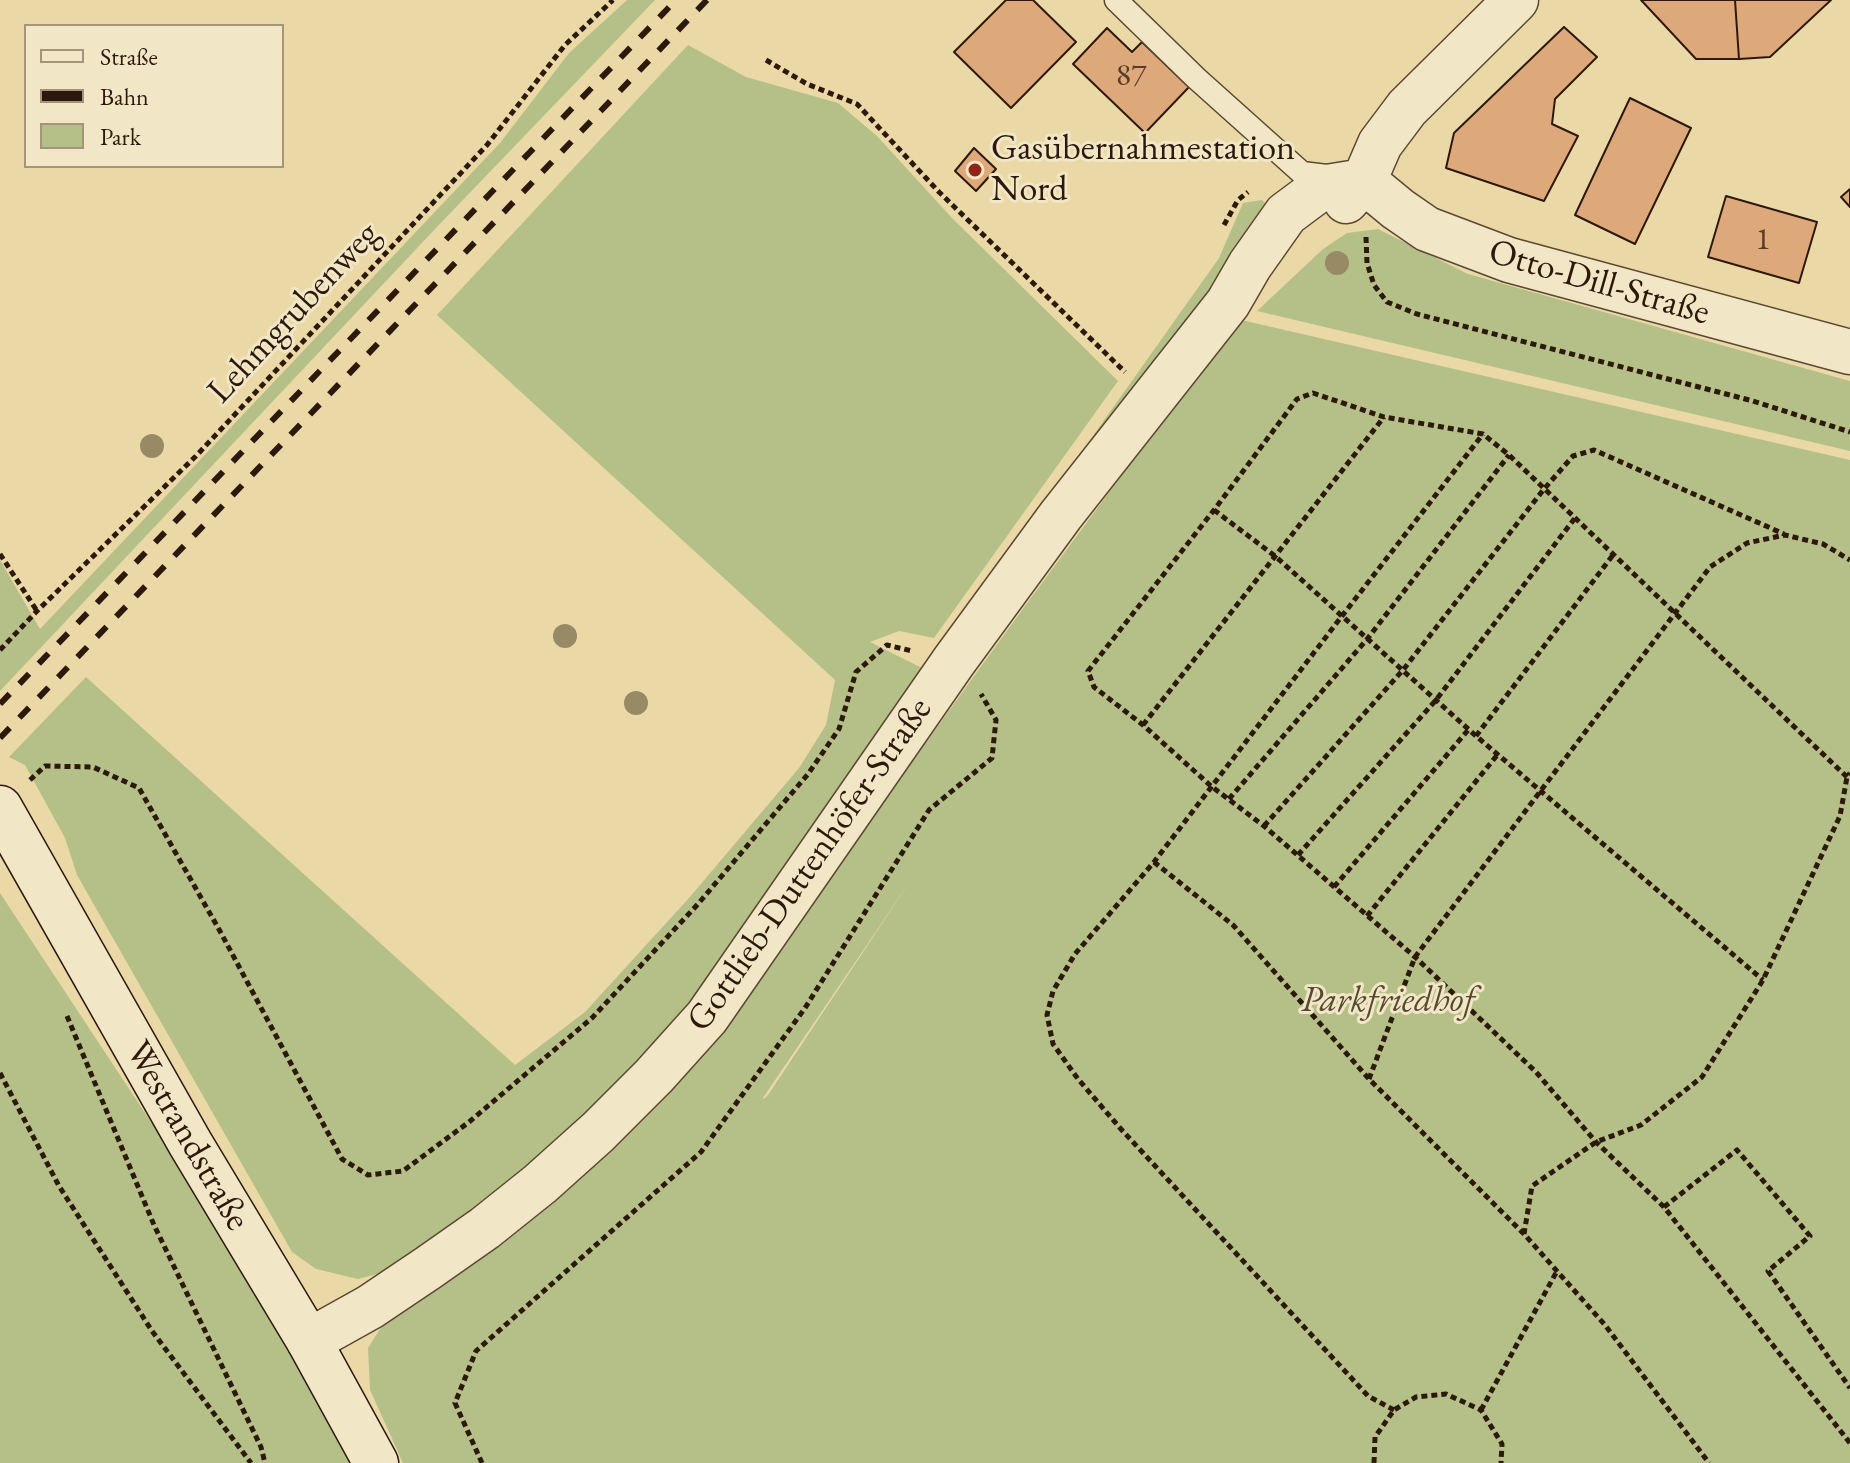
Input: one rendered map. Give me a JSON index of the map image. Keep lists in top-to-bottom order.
{
  "streets": {
    "street": ["Otto-Dill-Straße", "Gottlieb-Duttenhöfer-Straße", "Westrandstraße"],
    "path": ["Lehmgrubenweg"]
  },
  "crossings": [
    ["Otto-Dill-Straße", "Gottlieb-Duttenhöfer-Straße"],
    ["Gottlieb-Duttenhöfer-Straße", "Westrandstraße"]
  ],
  "parks": ["Parkfriedhof"],
  "places": ["Gasübernahmestation Nord"],
  "house_numbers": ["87", "1"],
  "legend": ["Straße", "Bahn", "Park"]
}
